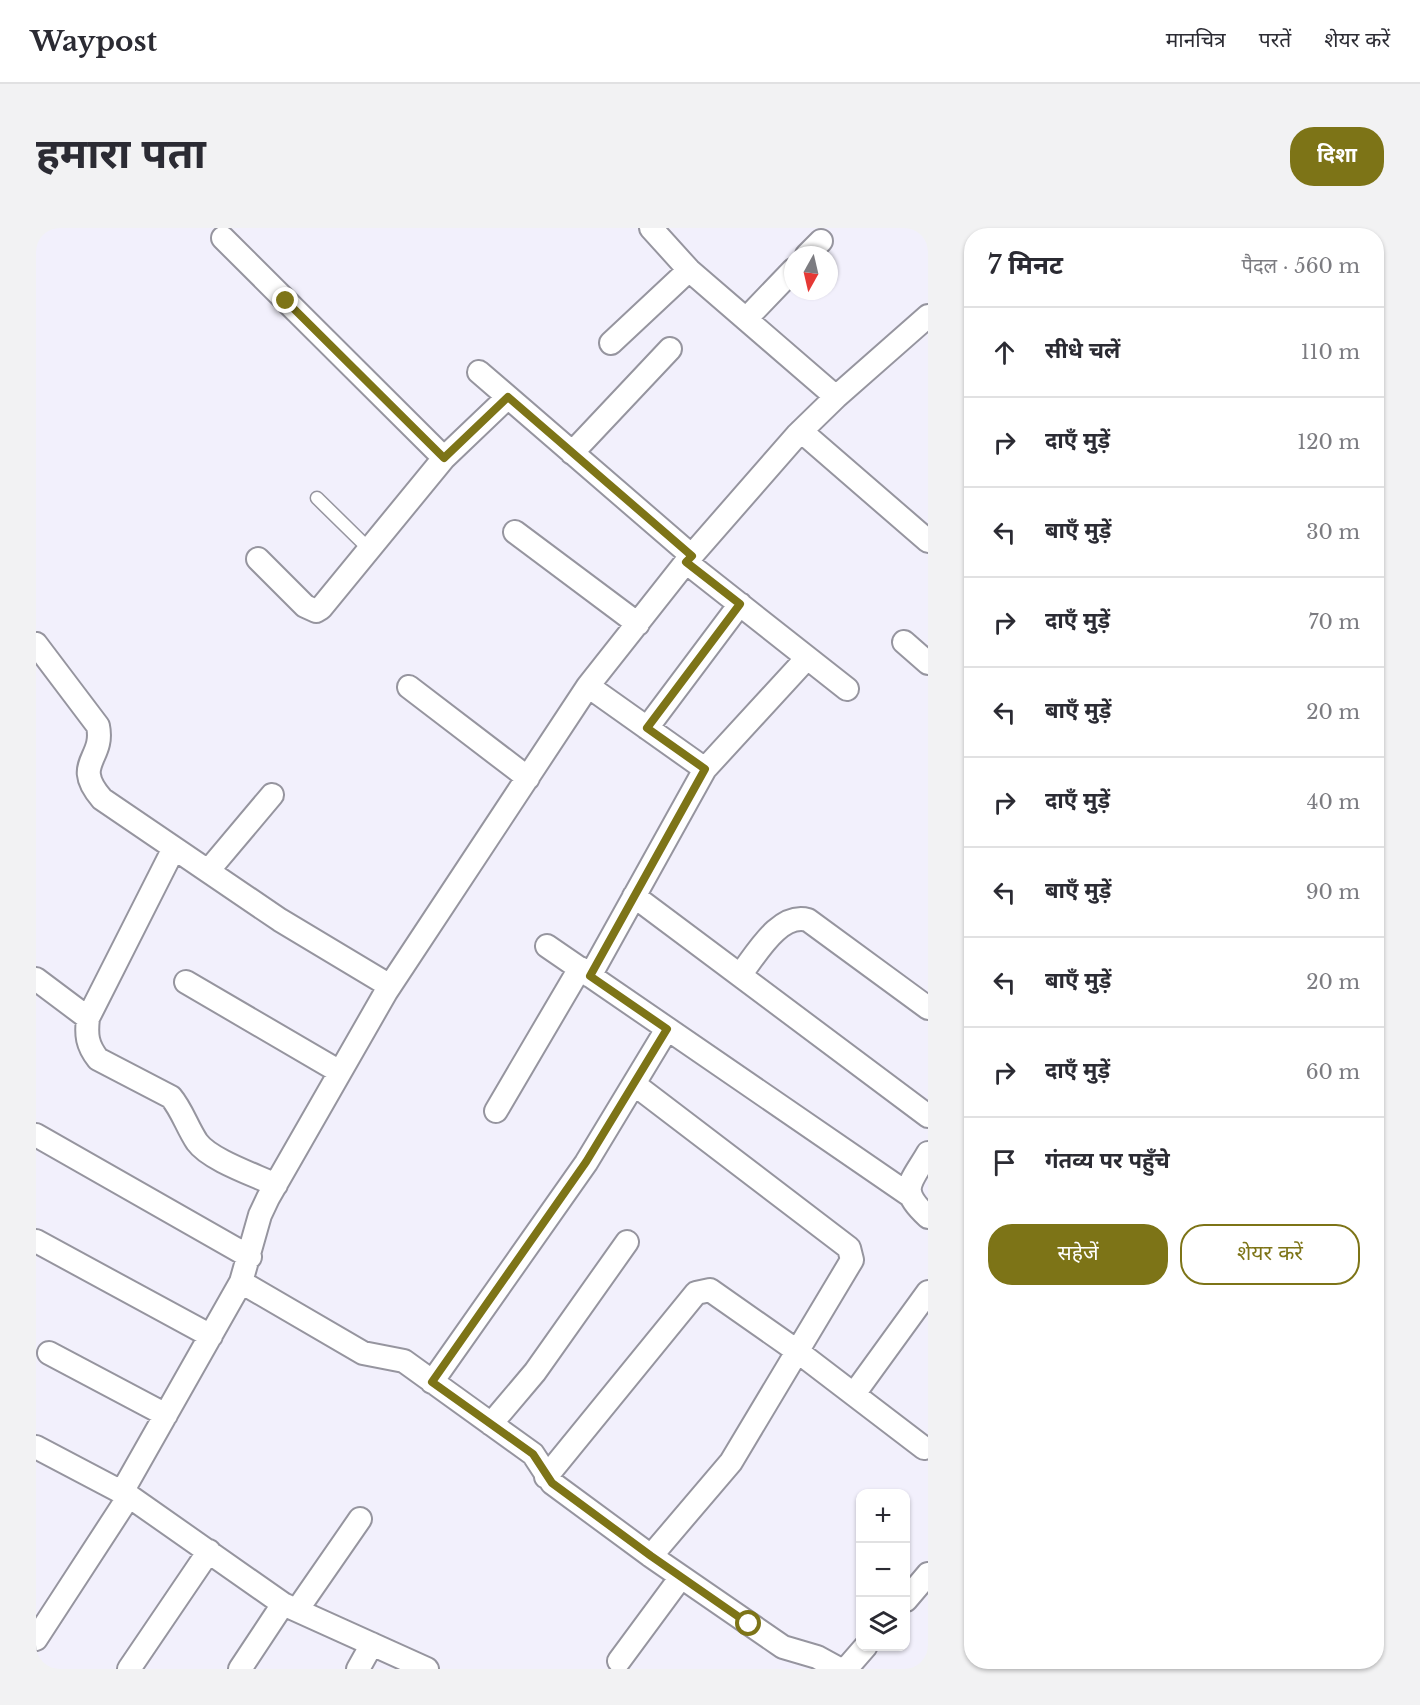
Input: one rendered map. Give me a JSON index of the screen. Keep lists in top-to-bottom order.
{
  "north": "bottom",
  "page": {
    "header": "Waypost",
    "nav": ["मानचित्र", "परतें", "शेयर करें"],
    "title": "हमारा पता",
    "buttons": [
      "दिशा",
      ["सहेजें", "शेयर करें"]
    ],
    "heading": ["7 मिनट", "पैदल · 560 m"],
    "list": [
      ["सीधे चलें", "110 m"],
      ["दाएँ मुड़ें", "120 m"],
      ["बाएँ मुड़ें", "30 m"],
      ["दाएँ मुड़ें", "70 m"],
      ["बाएँ मुड़ें", "20 m"],
      ["दाएँ मुड़ें", "40 m"],
      ["बाएँ मुड़ें", "90 m"],
      ["बाएँ मुड़ें", "20 m"],
      ["दाएँ मुड़ें", "60 m"],
      "गंतव्य पर पहुँचे"
    ],
    "map_buttons": ["+", "−"]
  }
}
